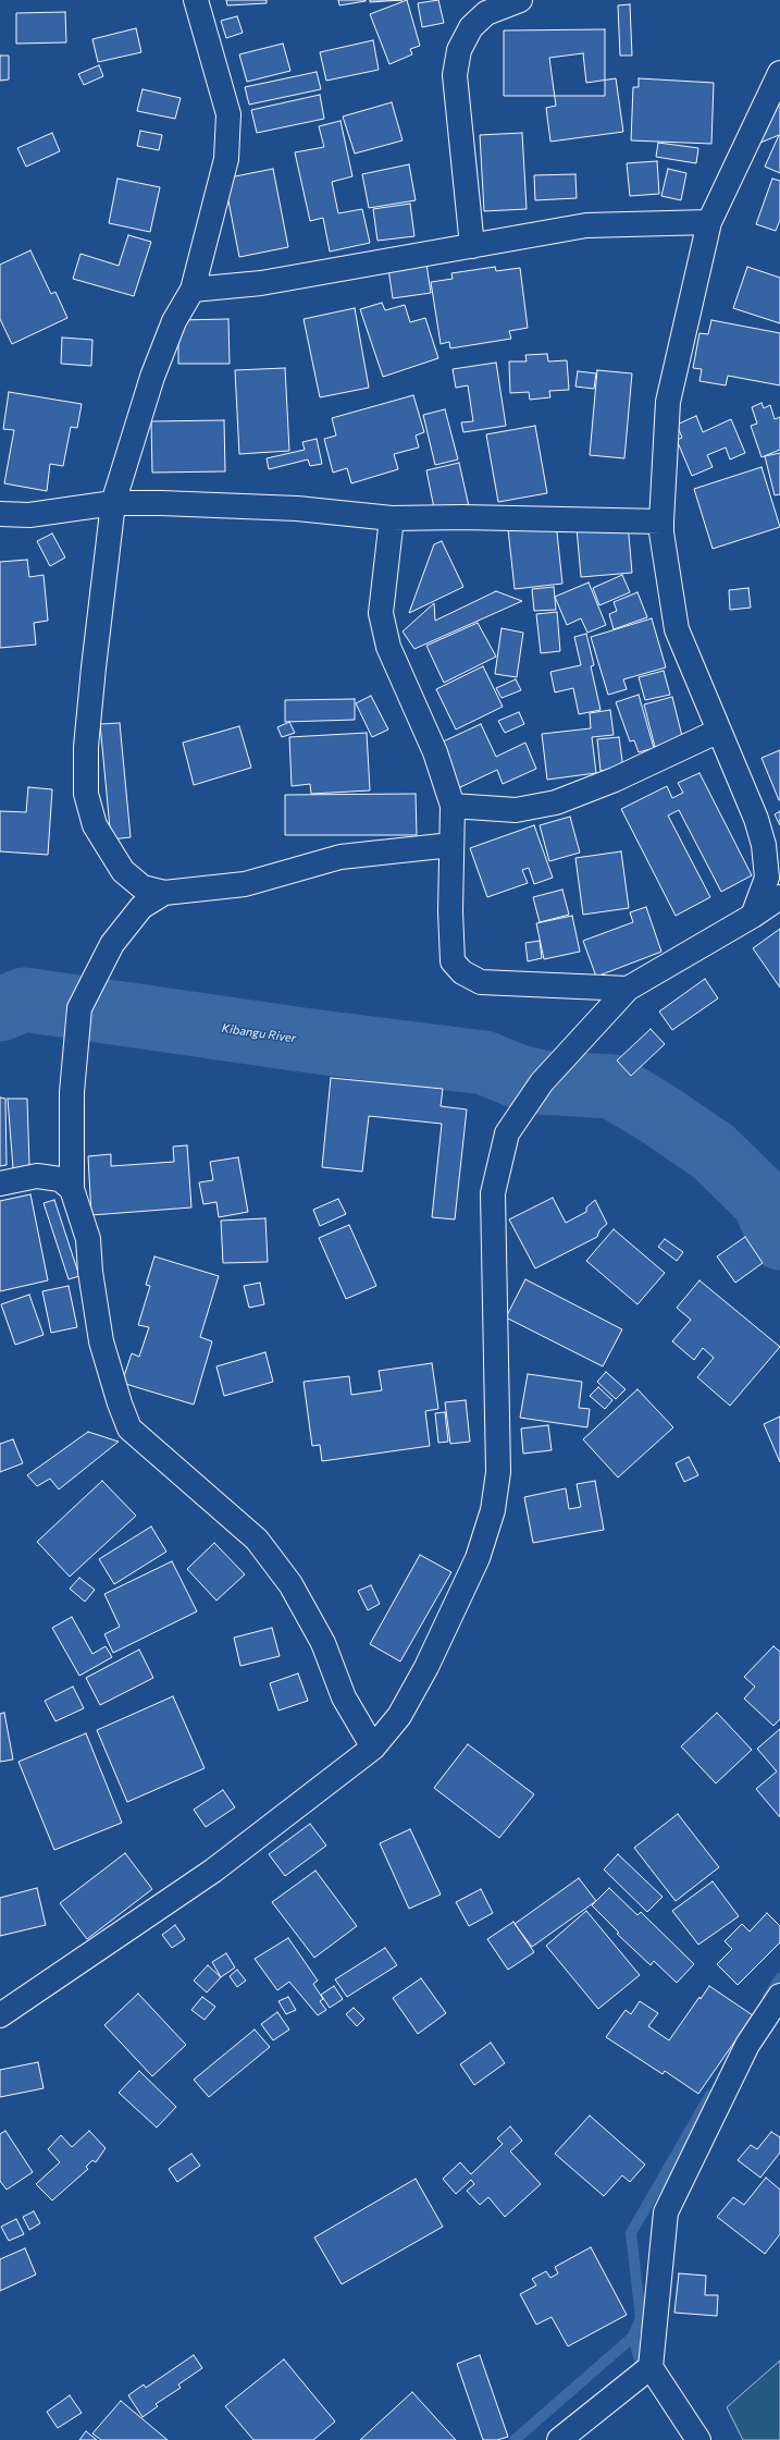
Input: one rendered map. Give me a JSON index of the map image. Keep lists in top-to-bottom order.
{
  "water": ["Kibangu River"]
}
